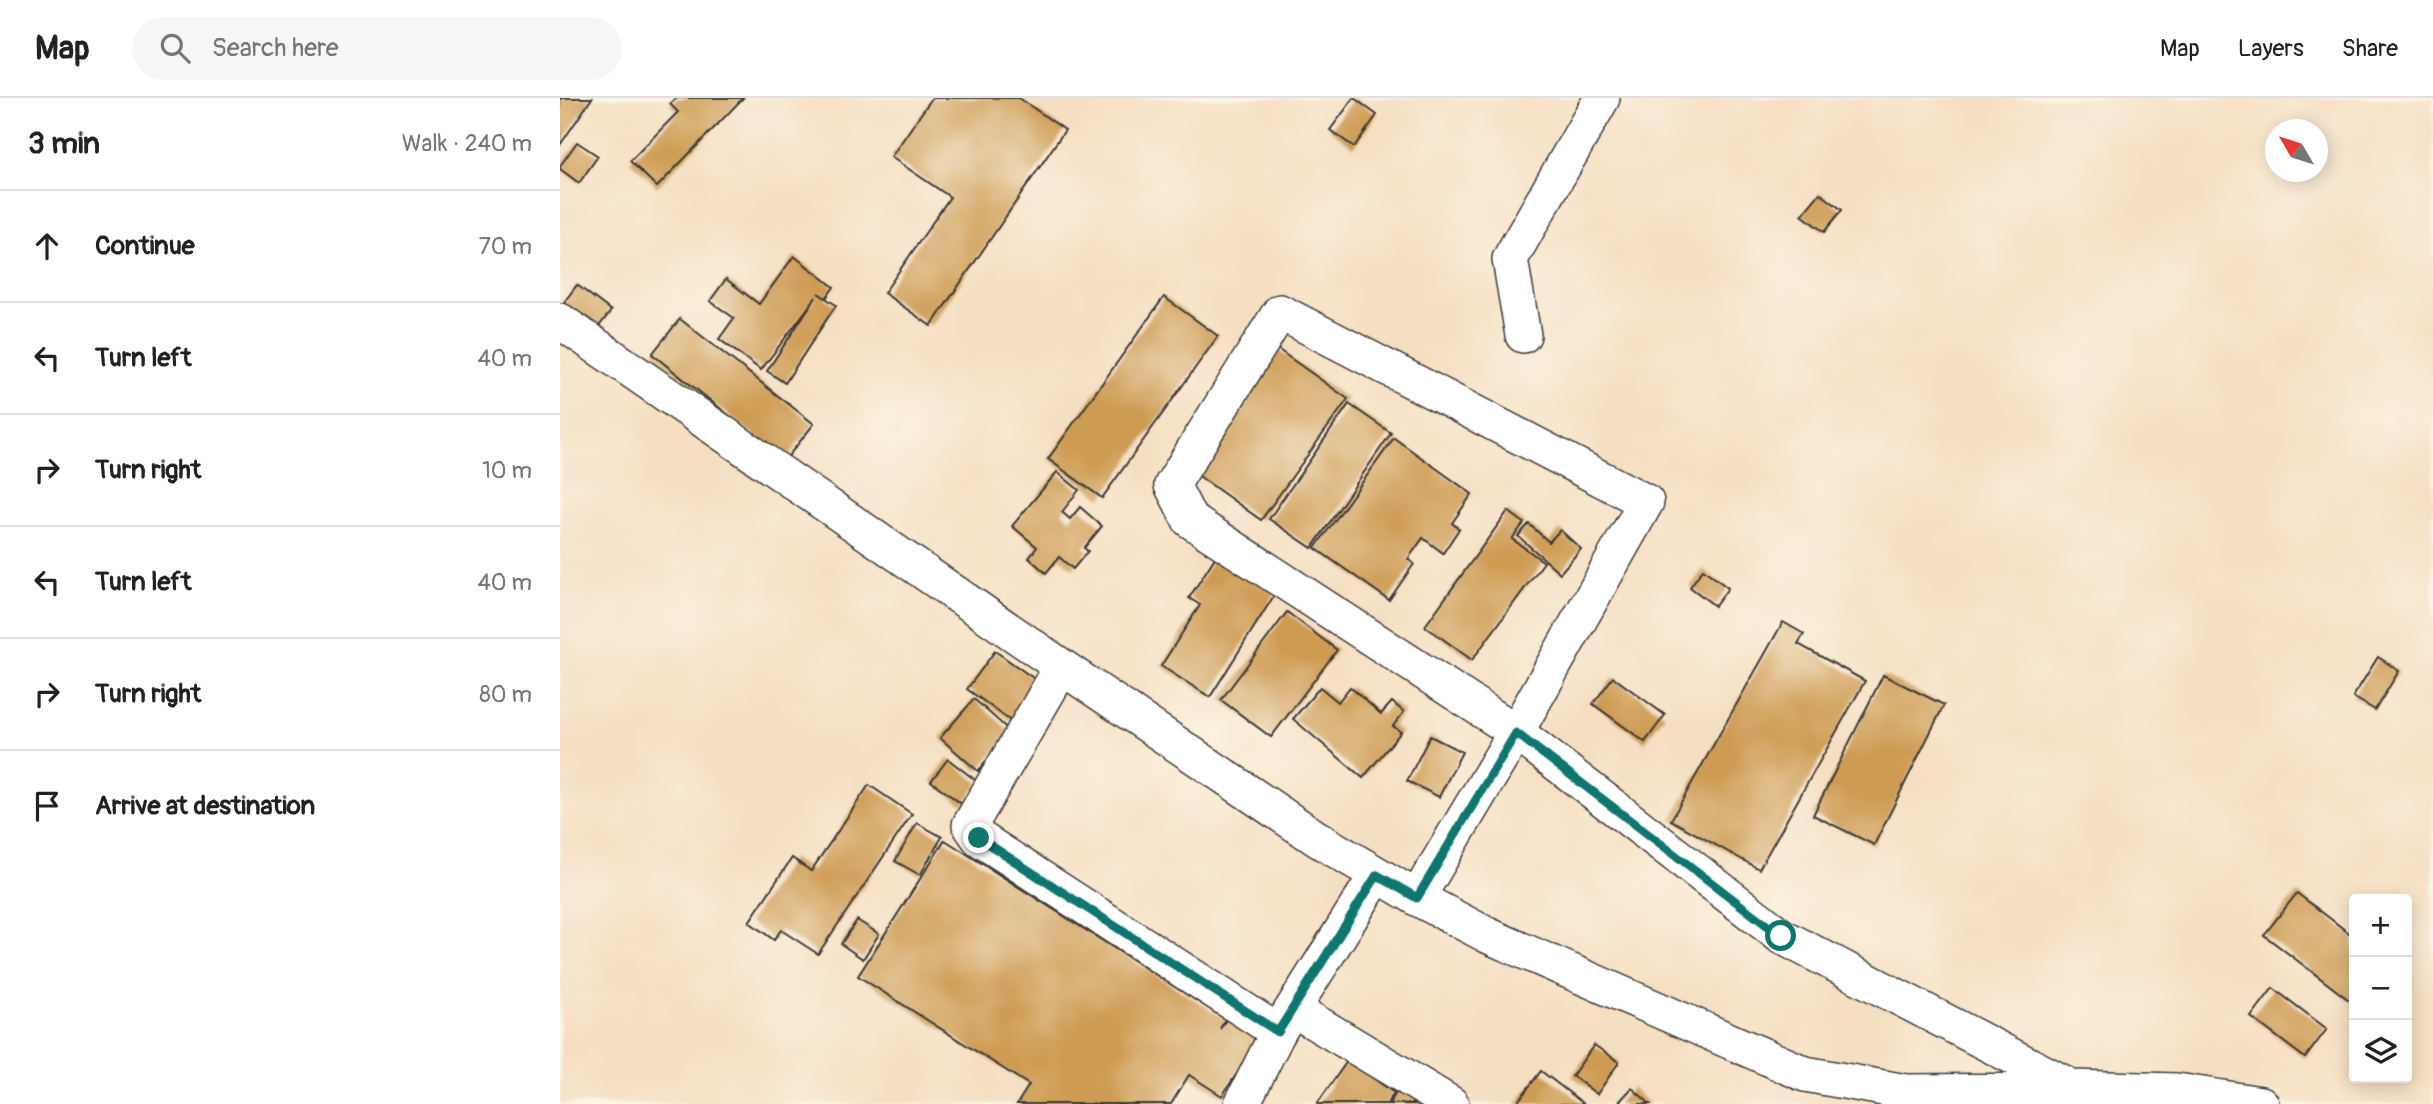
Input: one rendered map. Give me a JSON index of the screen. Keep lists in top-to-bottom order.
{
  "north": "top left",
  "page": {
    "header": "Map",
    "search": "Search here",
    "nav": ["Map", "Layers", "Share"],
    "heading": ["3 min", "Walk · 240 m"],
    "list": [
      ["Continue", "70 m"],
      ["Turn left", "40 m"],
      ["Turn right", "10 m"],
      ["Turn left", "40 m"],
      ["Turn right", "80 m"],
      "Arrive at destination"
    ],
    "map_buttons": ["+", "−"]
  }
}
